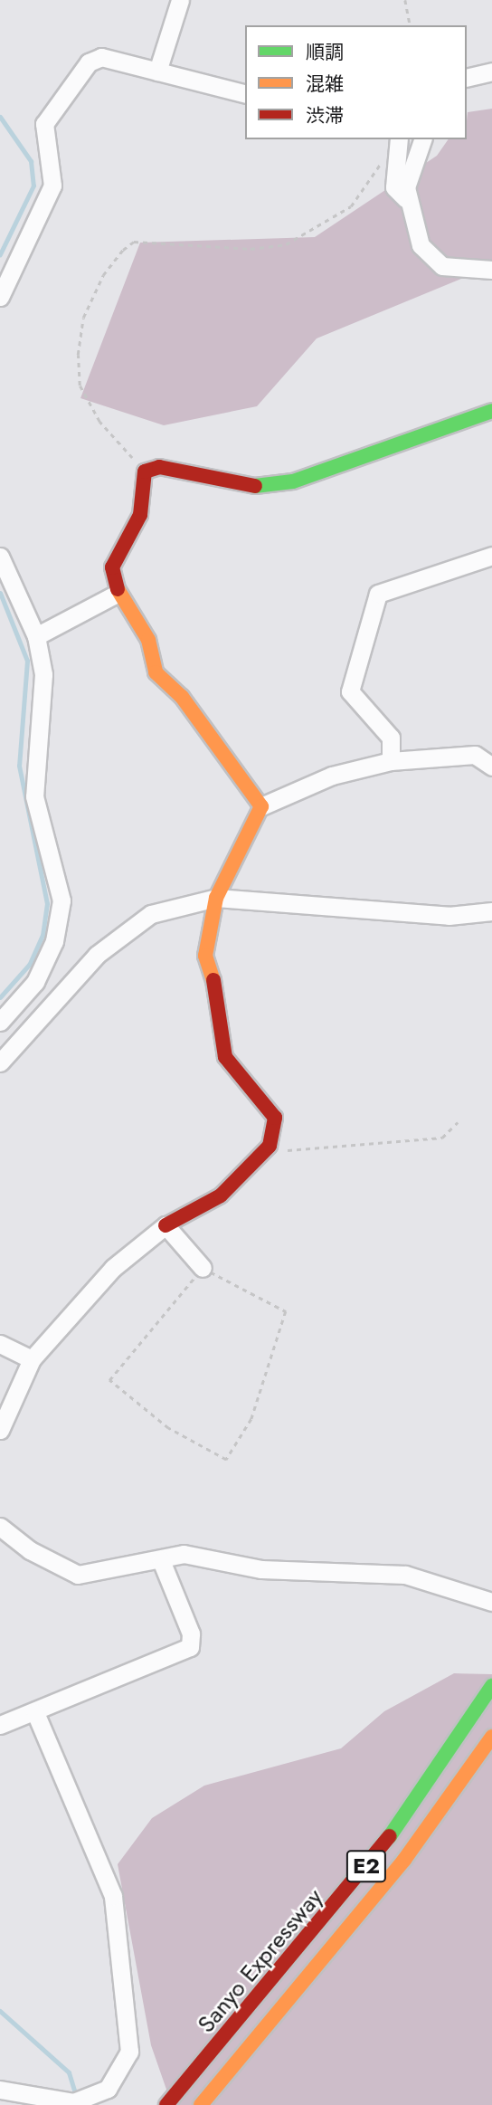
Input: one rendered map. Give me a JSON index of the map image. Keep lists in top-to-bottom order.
{
  "streets": {
    "main road": ["E2", "Sanyo Expressway"]
  },
  "legend": ["順調", "混雑", "渋滞"]
}
